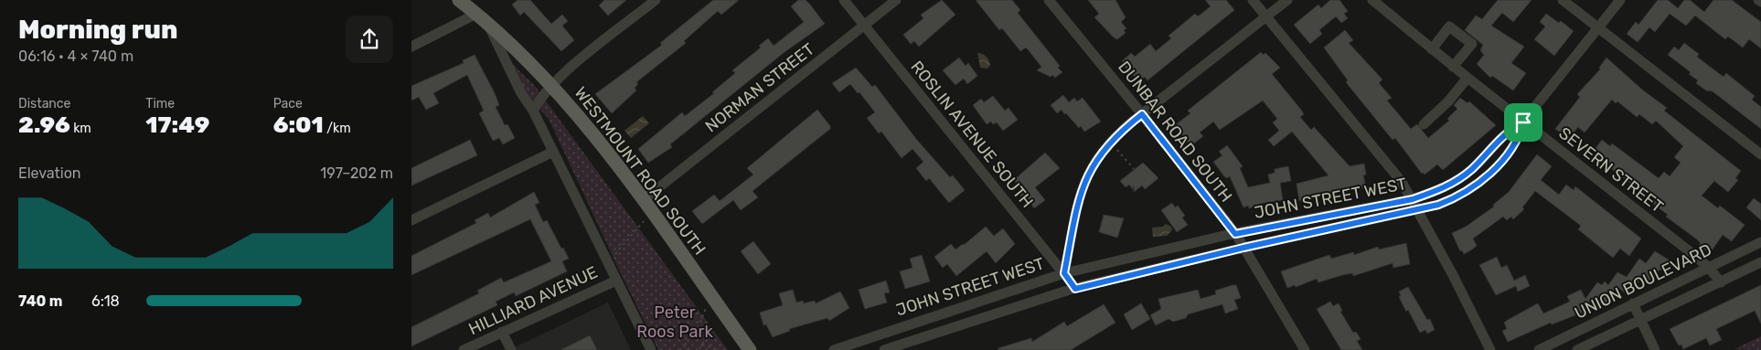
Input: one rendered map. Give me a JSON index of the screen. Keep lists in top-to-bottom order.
{
  "streets": {
    "main road": ["WESTMOUNT ROAD SOUTH"],
    "street": [
      "NORMAN STREET",
      "DUNBAR ROAD SOUTH",
      "ROSLIN AVENUE SOUTH",
      "SEVERN STREET",
      "JOHN STREET WEST",
      "UNION BOULEVARD",
      "HILLIARD AVENUE"
    ]
  },
  "crossings": [
    ["NORMAN STREET", "ROSLIN AVENUE SOUTH"],
    ["NORMAN STREET", "WESTMOUNT ROAD SOUTH"],
    ["DUNBAR ROAD SOUTH", "JOHN STREET WEST"],
    ["ROSLIN AVENUE SOUTH", "JOHN STREET WEST"],
    ["SEVERN STREET", "JOHN STREET WEST"],
    ["SEVERN STREET", "UNION BOULEVARD"],
    ["WESTMOUNT ROAD SOUTH", "HILLIARD AVENUE"]
  ],
  "parks": ["Peter Roos Park"],
  "page": {
    "heading": ["Morning run", "06:16 · 4 × 740 m"],
    "stats": [
      ["Distance", "2.96 km"],
      ["Time", "17:49"],
      ["Pace", "6:01 /km"]
    ],
    "chart": ["Elevation", "197–202 m"],
    "list": [
      {
        "name": "740 m",
        "note": "6:18"
      }
    ]
  }
}
